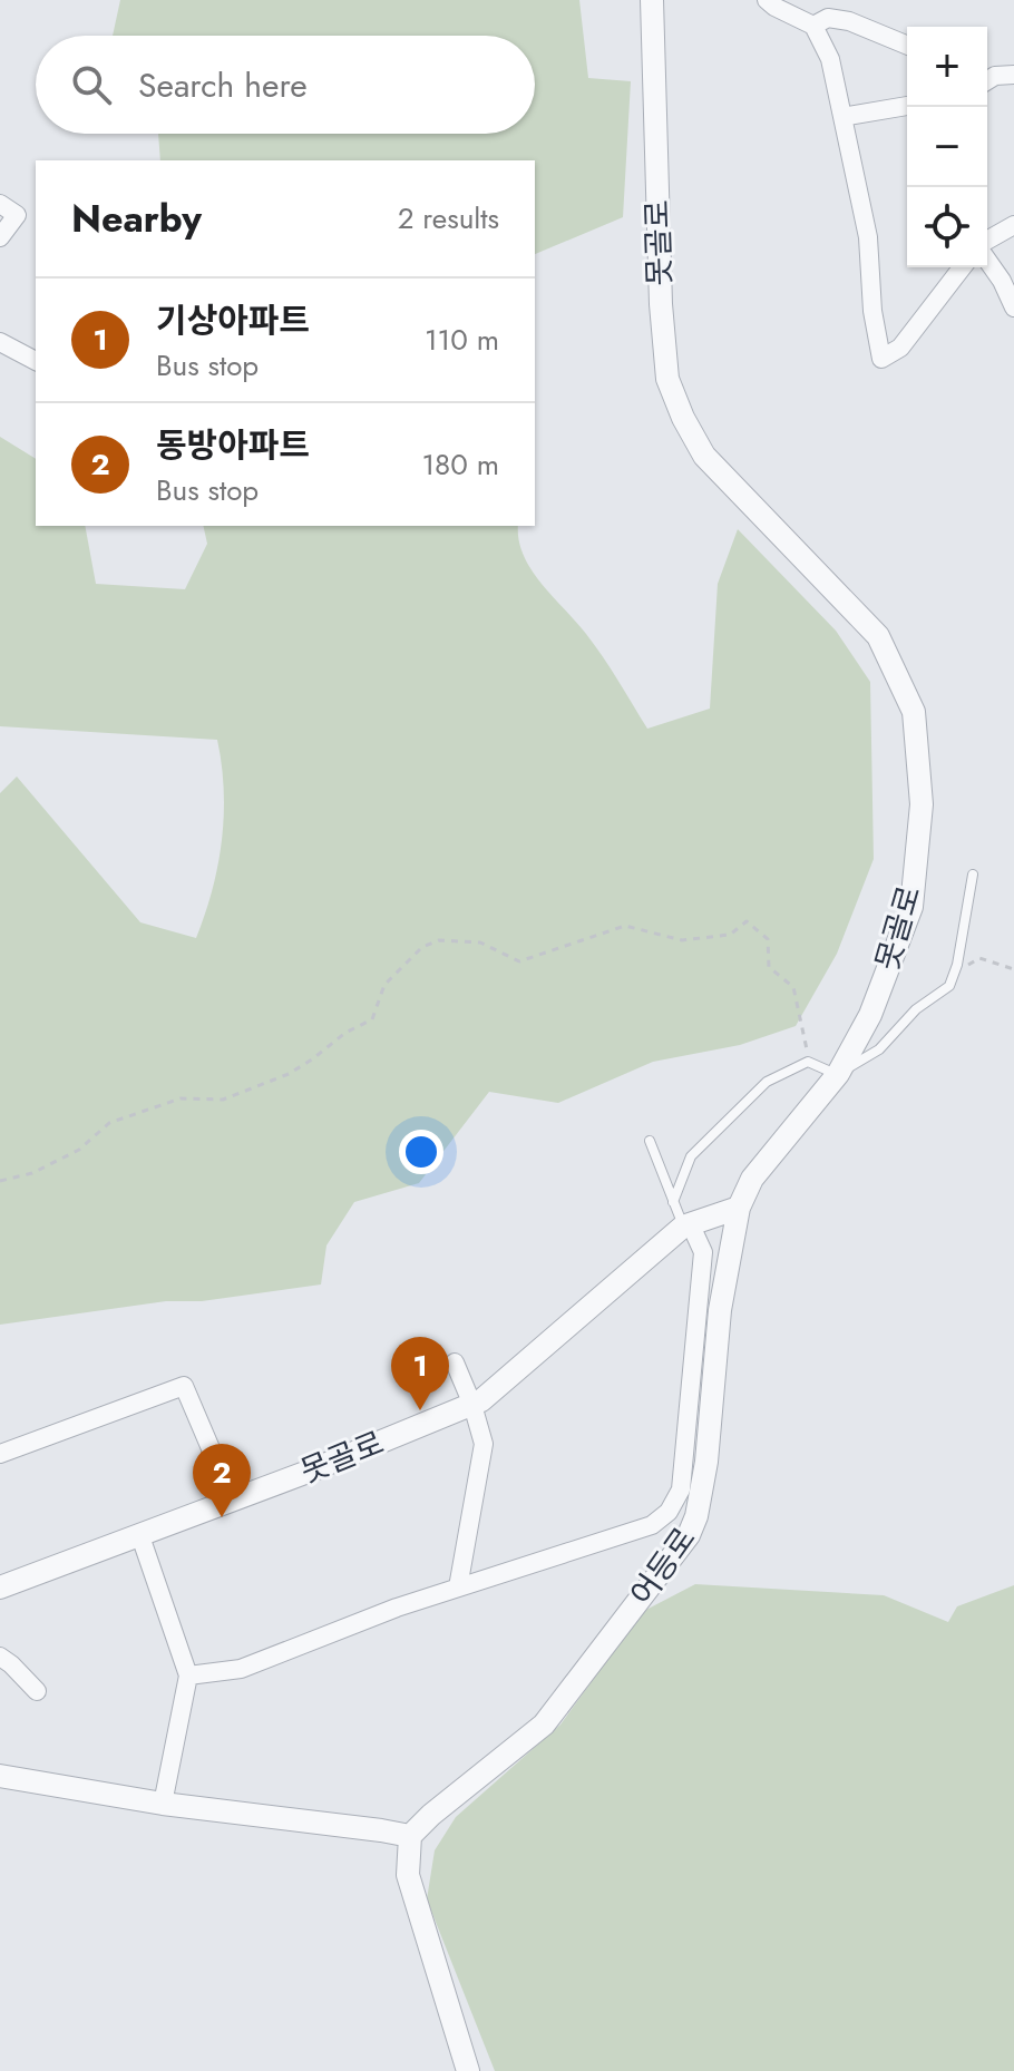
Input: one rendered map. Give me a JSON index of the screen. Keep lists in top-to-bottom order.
{
  "streets": {
    "street": ["못골로", "어등로"]
  },
  "crossings": [
    ["못골로", "어등로"]
  ],
  "page": {
    "map_buttons": ["+", "−"],
    "search": "Search here",
    "heading": ["Nearby", "2 results"],
    "list": [
      {
        "mark": "1",
        "name": "기상아파트",
        "note": "Bus stop",
        "value": "110 m"
      },
      {
        "mark": "2",
        "name": "동방아파트",
        "note": "Bus stop",
        "value": "180 m"
      }
    ],
    "pins": ["1", "2"]
  }
}
